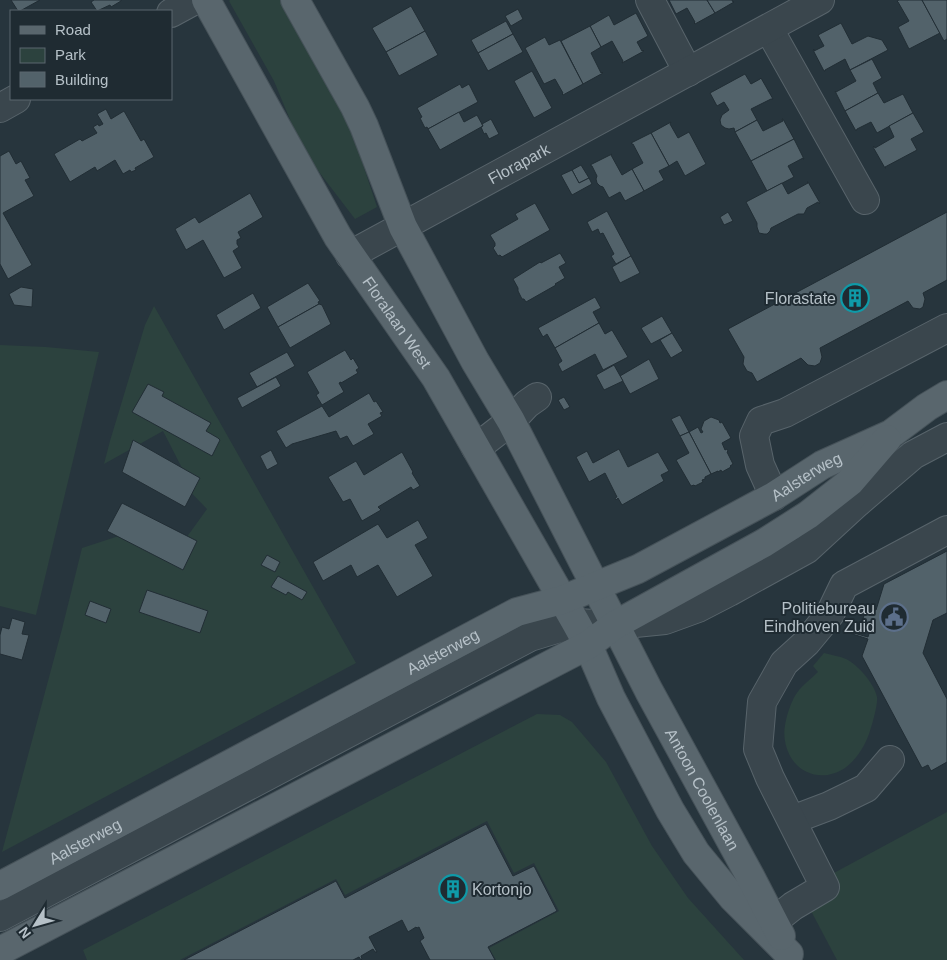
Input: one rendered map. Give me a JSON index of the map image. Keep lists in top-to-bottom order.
{
  "streets": {
    "main road": ["Floralaan West", "Aalsterweg", "Antoon Coolenlaan"],
    "street": ["Florapark"]
  },
  "crossings": [
    ["Florapark", "Floralaan West"],
    ["Floralaan West", "Aalsterweg"],
    ["Floralaan West", "Antoon Coolenlaan"],
    ["Aalsterweg", "Antoon Coolenlaan"]
  ],
  "places": {
    "building": ["Florastate", "Kortonjo"],
    "public building": ["Politiebureau Eindhoven Zuid"]
  },
  "legend": ["Road", "Park", "Building"],
  "north": "bottom left"
}
